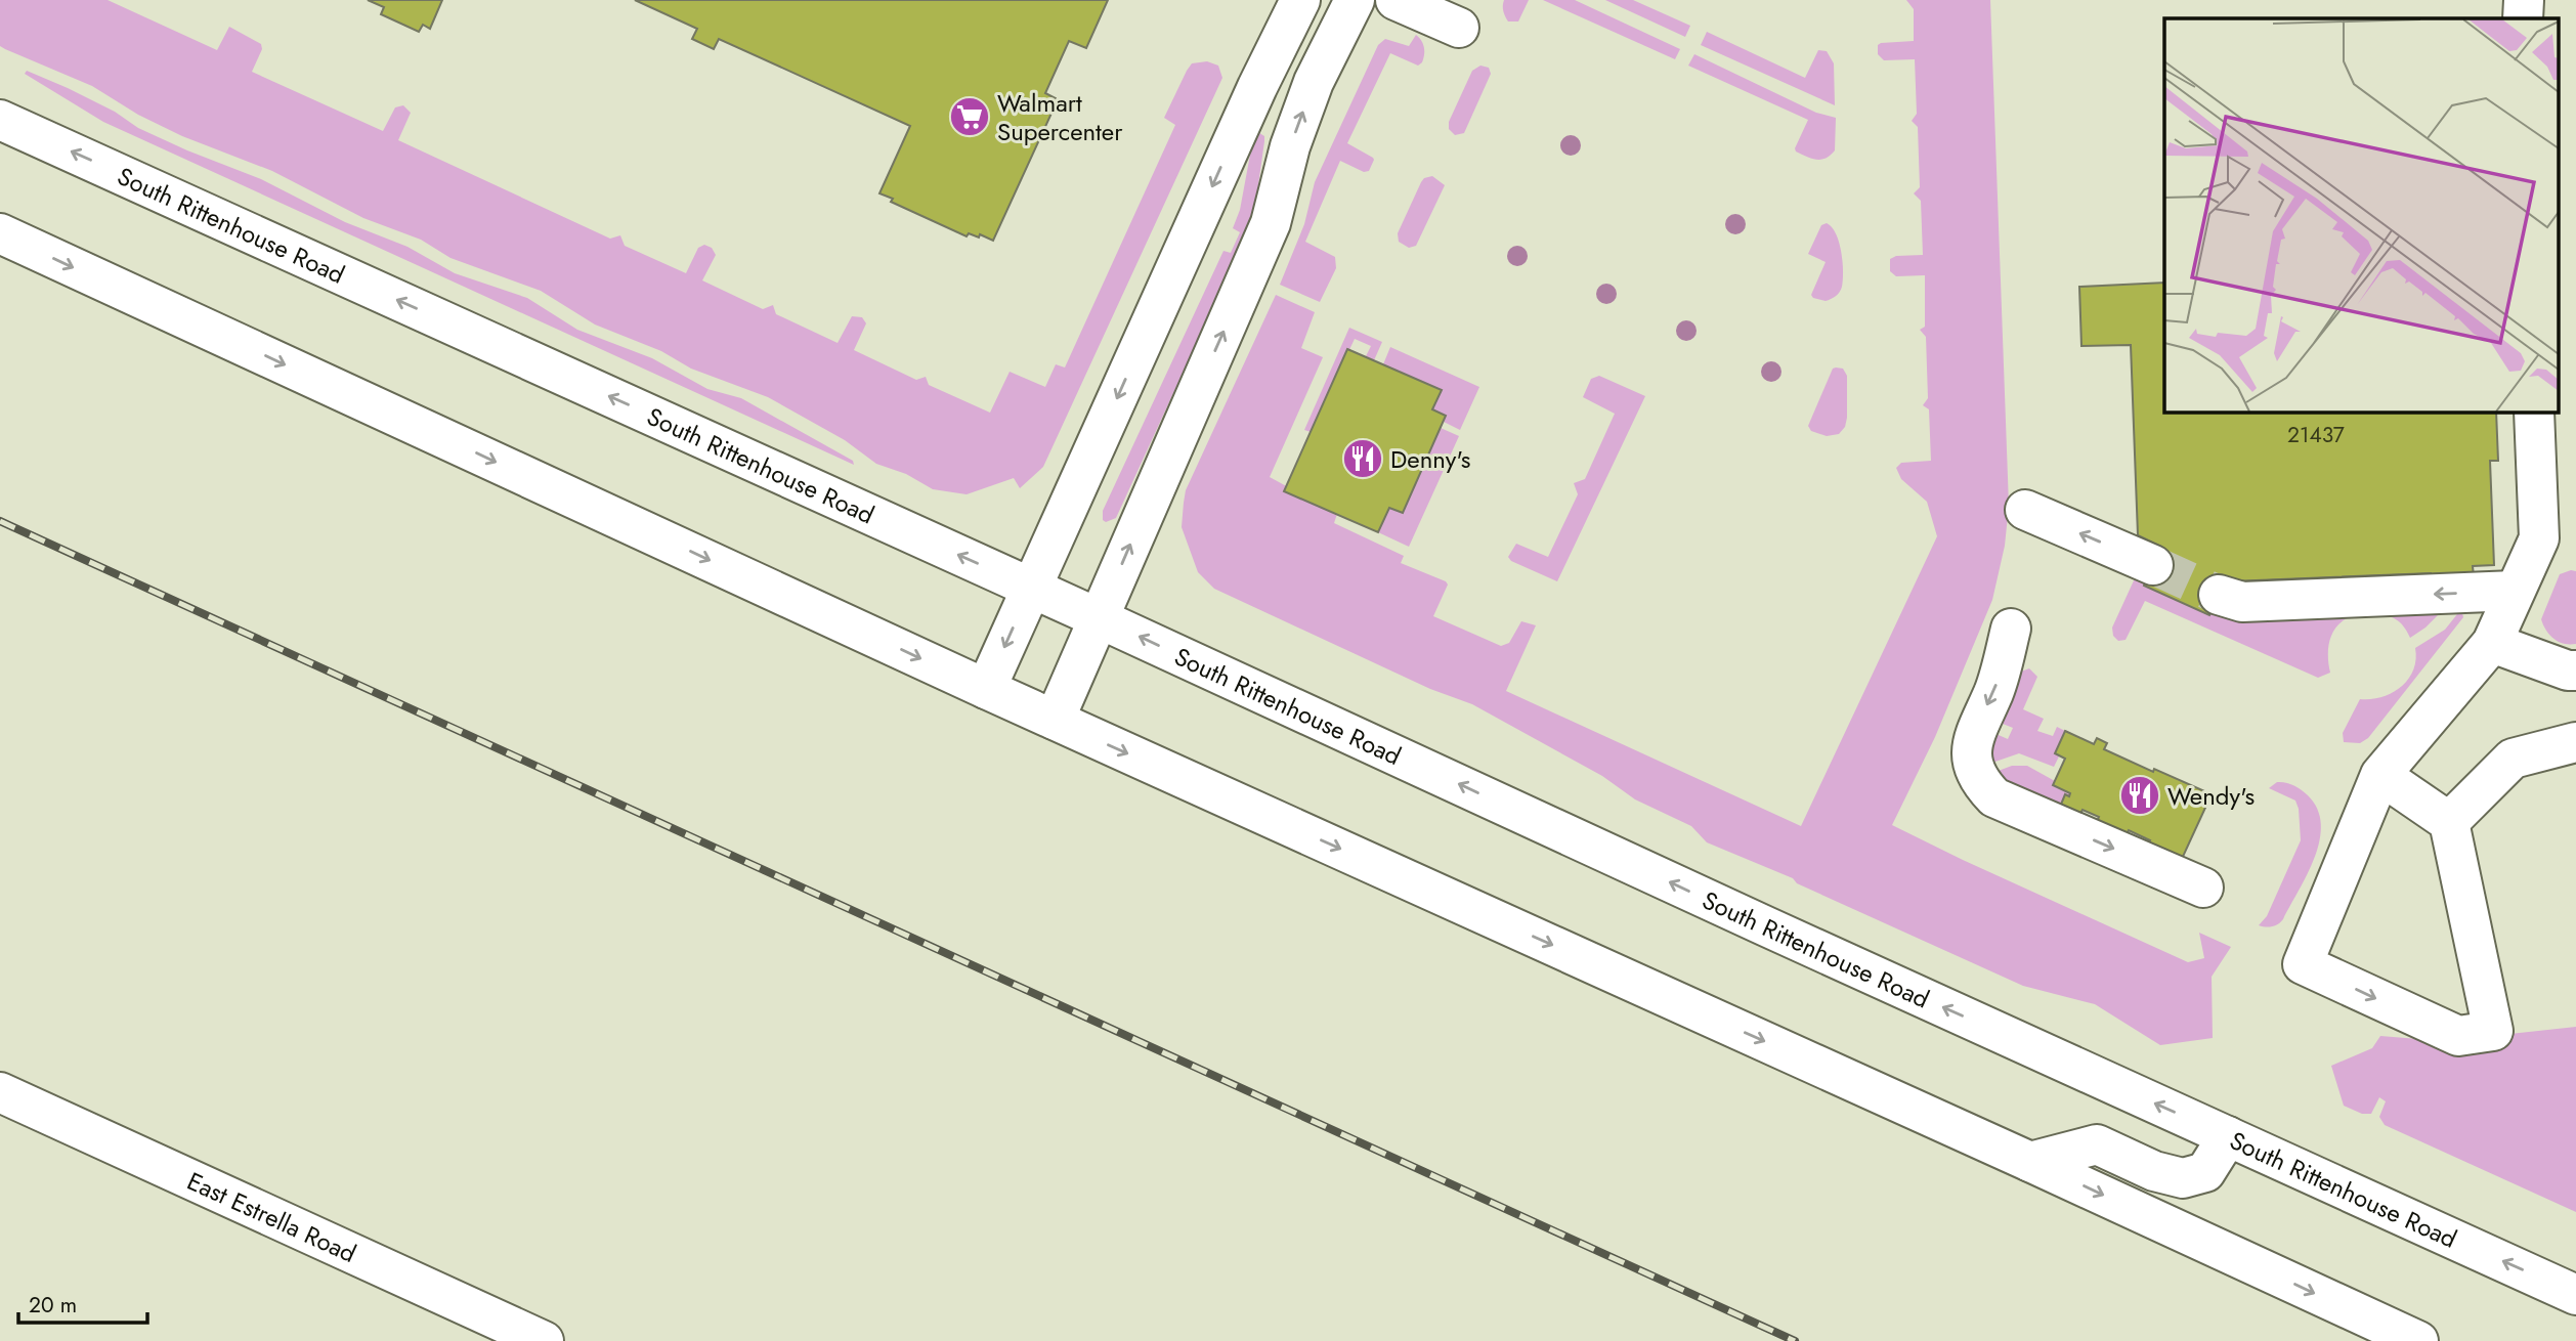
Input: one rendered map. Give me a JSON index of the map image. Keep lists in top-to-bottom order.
{
  "streets": {
    "main road": ["South Rittenhouse Road", "East Estrella Road"]
  },
  "places": {
    "supermarket": ["Walmart Supercenter"],
    "restaurant": ["Denny's", "Wendy's"]
  },
  "house_numbers": ["21437"],
  "scale_bar": "20 m"
}
